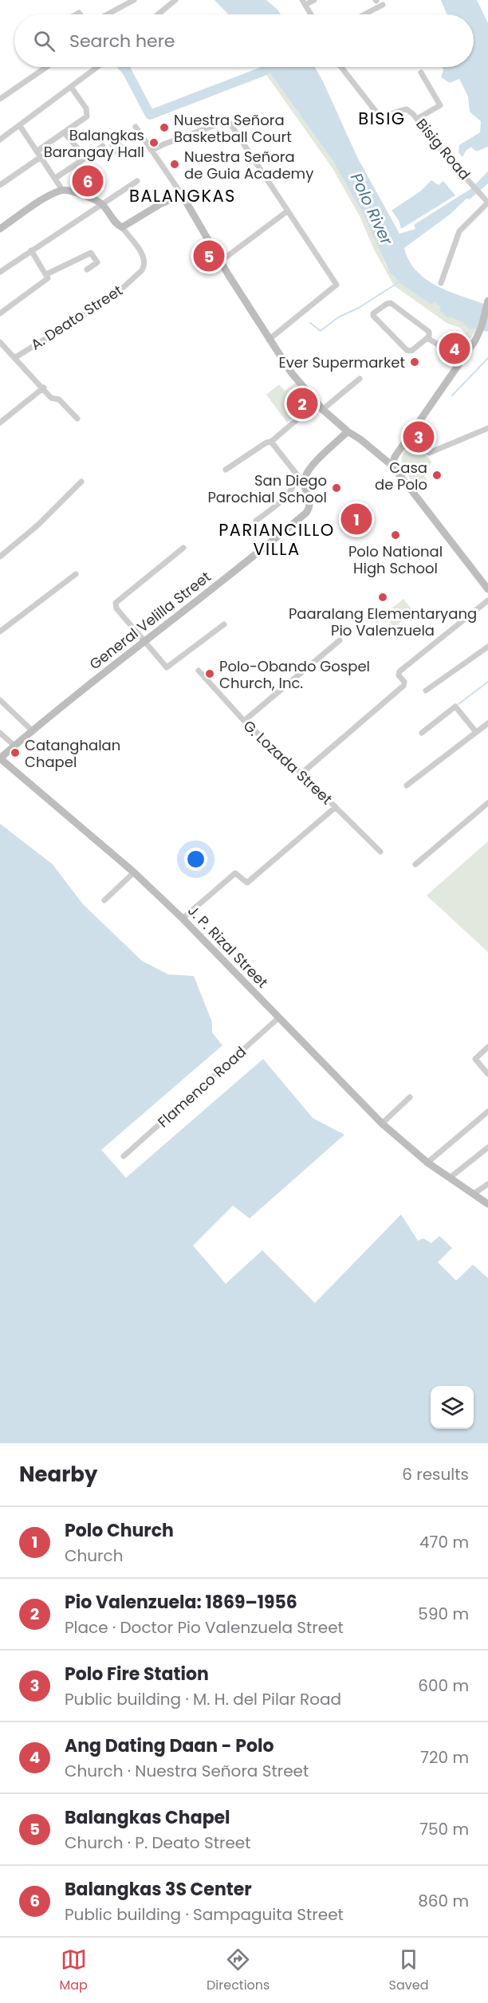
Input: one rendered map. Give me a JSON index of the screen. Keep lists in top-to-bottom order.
{
  "streets": {
    "main road": ["General Velilla Street", "J. P. Rizal Street"],
    "street": [
      "Bisig Road",
      "A. Deato Street",
      "G. Lozada Street",
      "Flamenco Road"
    ]
  },
  "crossings": [
    ["General Velilla Street", "J. P. Rizal Street"],
    ["J. P. Rizal Street", "Flamenco Road"]
  ],
  "districts": ["BISIG", "BALANGKAS", "PARIANCILLO VILLA"],
  "water": ["Polo River"],
  "places": [
    "Nuestra Señora Basketball Court",
    "Balangkas Barangay Hall",
    "Nuestra Señora de Guia Academy",
    "Ever Supermarket",
    "Casa de Polo",
    "San Diego Parochial School",
    "Polo National High School",
    "Paaralang Elementaryang Pio Valenzuela",
    "Polo-Obando Gospel Church, Inc.",
    "Catanghalan Chapel"
  ],
  "page": {
    "search": "Search here",
    "pins": [
      "6",
      "5",
      "4",
      "2",
      "3",
      "1"
    ],
    "heading": ["Nearby", "6 results"],
    "list": [
      {
        "mark": "1",
        "name": "Polo Church",
        "note": "Church",
        "value": "470 m"
      },
      {
        "mark": "2",
        "name": "Pio Valenzuela: 1869–1956",
        "note": "Place · Doctor Pio Valenzuela Street",
        "value": "590 m"
      },
      {
        "mark": "3",
        "name": "Polo Fire Station",
        "note": "Public building · M. H. del Pilar Road",
        "value": "600 m"
      },
      {
        "mark": "4",
        "name": "Ang Dating Daan - Polo",
        "note": "Church · Nuestra Señora Street",
        "value": "720 m"
      },
      {
        "mark": "5",
        "name": "Balangkas Chapel",
        "note": "Church · P. Deato Street",
        "value": "750 m"
      },
      {
        "mark": "6",
        "name": "Balangkas 3S Center",
        "note": "Public building · Sampaguita Street",
        "value": "860 m"
      }
    ],
    "nav": ["Map", "Directions", "Saved"]
  }
}
